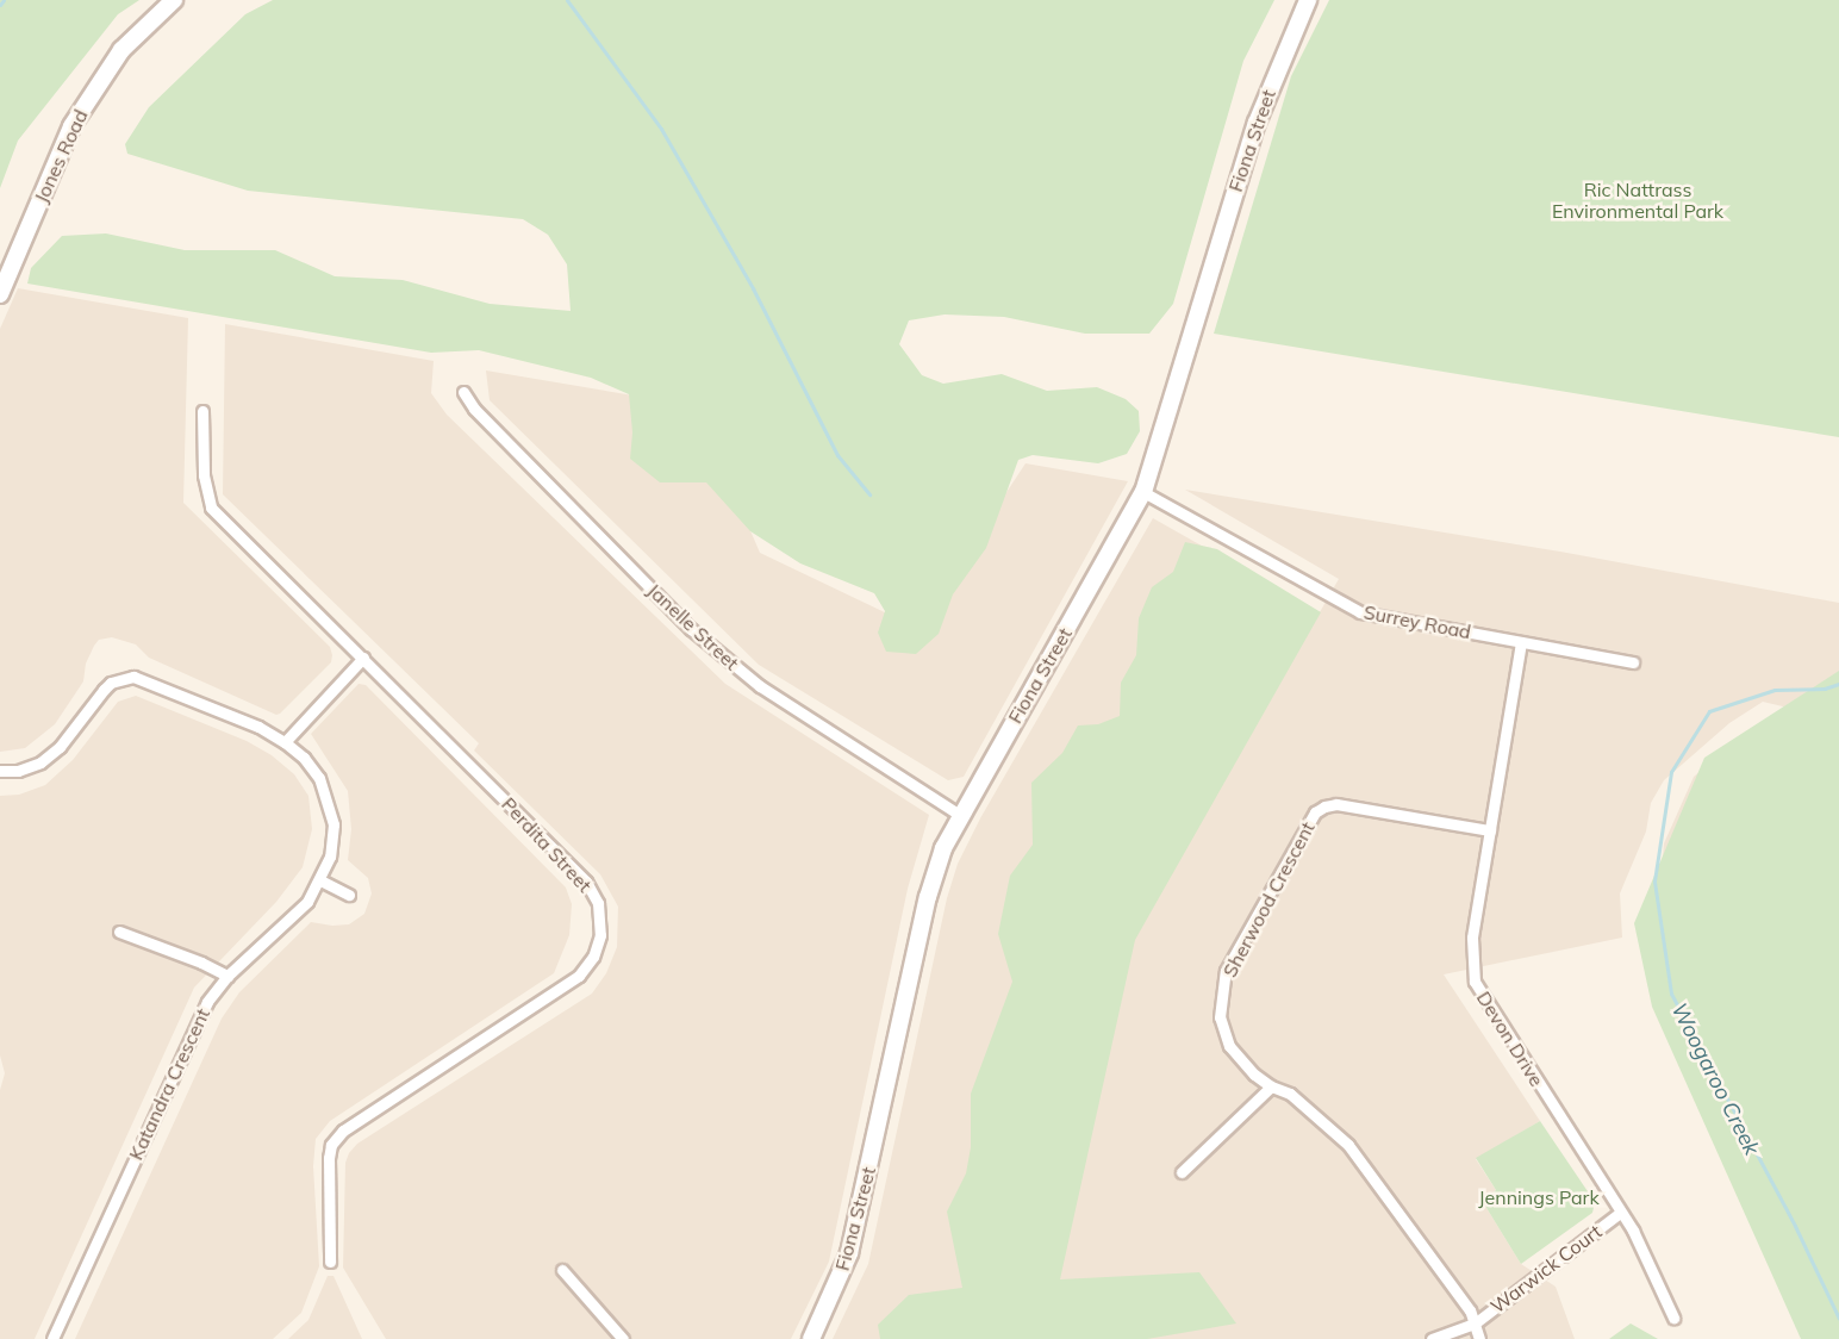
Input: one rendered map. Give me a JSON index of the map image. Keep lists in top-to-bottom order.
{
  "streets": {
    "street": [
      "Fiona Street",
      "Jones Road",
      "Surrey Road",
      "Janelle Street",
      "Perdita Street",
      "Sherwood Crescent",
      "Devon Drive",
      "Katandra Crescent",
      "Warwick Court"
    ]
  },
  "crossings": [
    ["Fiona Street", "Surrey Road"],
    ["Fiona Street", "Janelle Street"],
    ["Surrey Road", "Devon Drive"],
    ["Sherwood Crescent", "Devon Drive"],
    ["Sherwood Crescent", "Warwick Court"],
    ["Devon Drive", "Warwick Court"]
  ],
  "water": ["Woogaroo Creek"],
  "parks": ["Ric Nattrass Environmental Park", "Jennings Park"]
}
